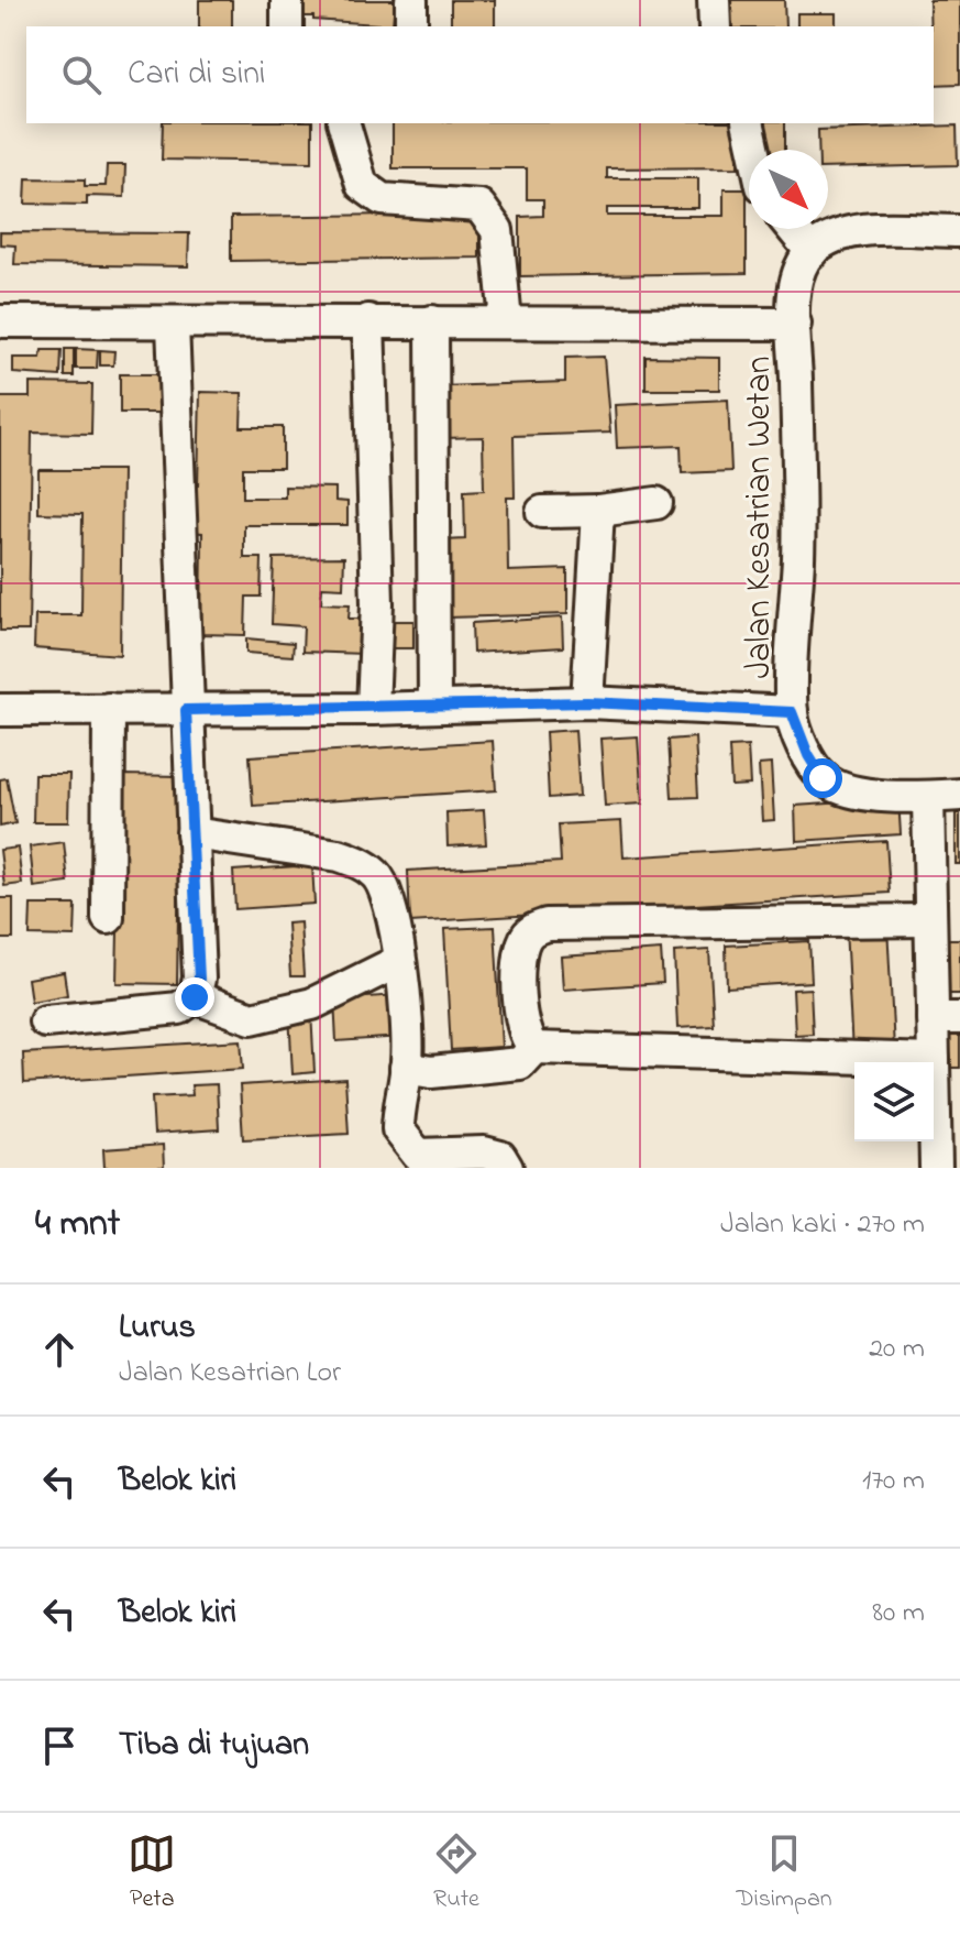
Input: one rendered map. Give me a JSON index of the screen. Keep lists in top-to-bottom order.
{
  "streets": {
    "street": ["Jalan Kesatrian Wetan"]
  },
  "north": "bottom right",
  "page": {
    "search": "Cari di sini",
    "heading": ["4 mnt", "Jalan kaki · 270 m"],
    "list": [
      ["Lurus", "Jalan Kesatrian Lor", "20 m"],
      ["Belok kiri", "170 m"],
      ["Belok kiri", "80 m"],
      "Tiba di tujuan"
    ],
    "nav": ["Peta", "Rute", "Disimpan"]
  }
}
